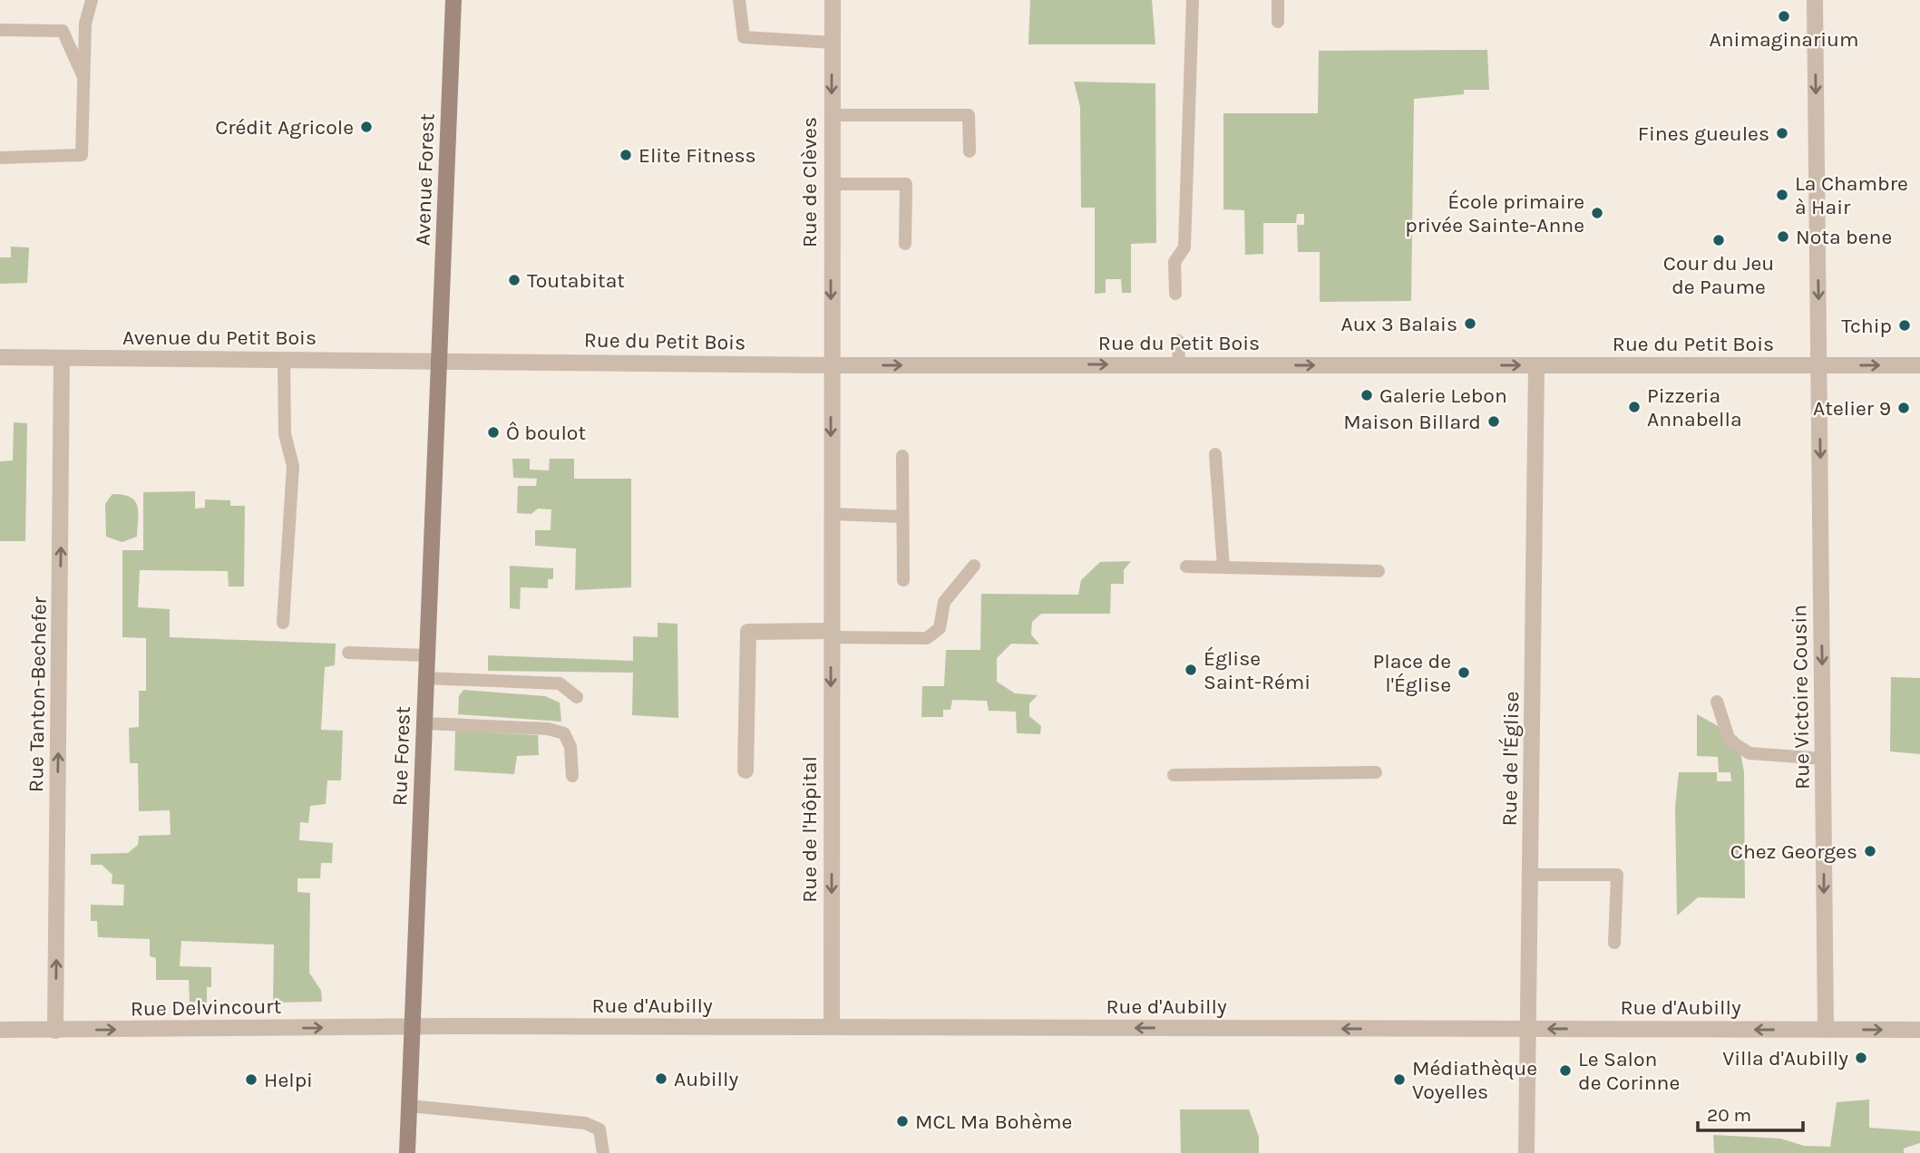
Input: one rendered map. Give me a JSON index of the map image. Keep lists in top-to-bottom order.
{
  "streets": {
    "main road": ["Avenue Forest", "Rue Forest"],
    "street": [
      "Rue de Clèves",
      "Avenue du Petit Bois",
      "Rue du Petit Bois",
      "Rue Tanton-Bechefer",
      "Rue Victoire Cousin",
      "Rue de l'Église",
      "Rue de l'Hôpital",
      "Rue d'Aubilly",
      "Rue Delvincourt"
    ]
  },
  "crossings": [
    ["Avenue Forest", "Avenue du Petit Bois"],
    ["Avenue Forest", "Rue du Petit Bois"],
    ["Avenue Forest", "Rue Forest"],
    ["Rue de Clèves", "Rue du Petit Bois"],
    ["Rue de Clèves", "Rue de l'Hôpital"],
    ["Avenue du Petit Bois", "Rue du Petit Bois"],
    ["Avenue du Petit Bois", "Rue Tanton-Bechefer"],
    ["Avenue du Petit Bois", "Rue Forest"],
    ["Rue du Petit Bois", "Rue Victoire Cousin"],
    ["Rue du Petit Bois", "Rue Forest"],
    ["Rue du Petit Bois", "Rue de l'Église"],
    ["Rue du Petit Bois", "Rue de l'Hôpital"],
    ["Rue Tanton-Bechefer", "Rue Delvincourt"],
    ["Rue Victoire Cousin", "Rue d'Aubilly"],
    ["Rue Forest", "Rue d'Aubilly"],
    ["Rue Forest", "Rue Delvincourt"],
    ["Rue de l'Église", "Rue d'Aubilly"],
    ["Rue de l'Hôpital", "Rue d'Aubilly"],
    ["Rue d'Aubilly", "Rue Delvincourt"]
  ],
  "one_way": [
    "Rue de Clèves",
    "Rue du Petit Bois",
    "Rue Tanton-Bechefer",
    "Rue Victoire Cousin",
    "Rue de l'Hôpital",
    "Rue d'Aubilly",
    "Rue Delvincourt"
  ],
  "places": [
    "Animaginarium",
    "Crédit Agricole",
    "Fines gueules",
    "Elite Fitness",
    "La Chambre à Hair",
    "École primaire privée Sainte-Anne",
    "Nota bene",
    "Cour du Jeu de Paume",
    "Toutabitat",
    "Aux 3 Balais",
    "Tchip",
    "Galerie Lebon",
    "Pizzeria Annabella",
    "Atelier 9",
    "Maison Billard",
    "Ô boulot",
    "Église Saint-Rémi",
    "Place de l'Église",
    "Chez Georges",
    "Villa d'Aubilly",
    "Le Salon de Corinne",
    "Aubilly",
    "Helpi",
    "Médiathèque Voyelles",
    "MCL Ma Bohème"
  ],
  "scale_bar": "20 m"
}
